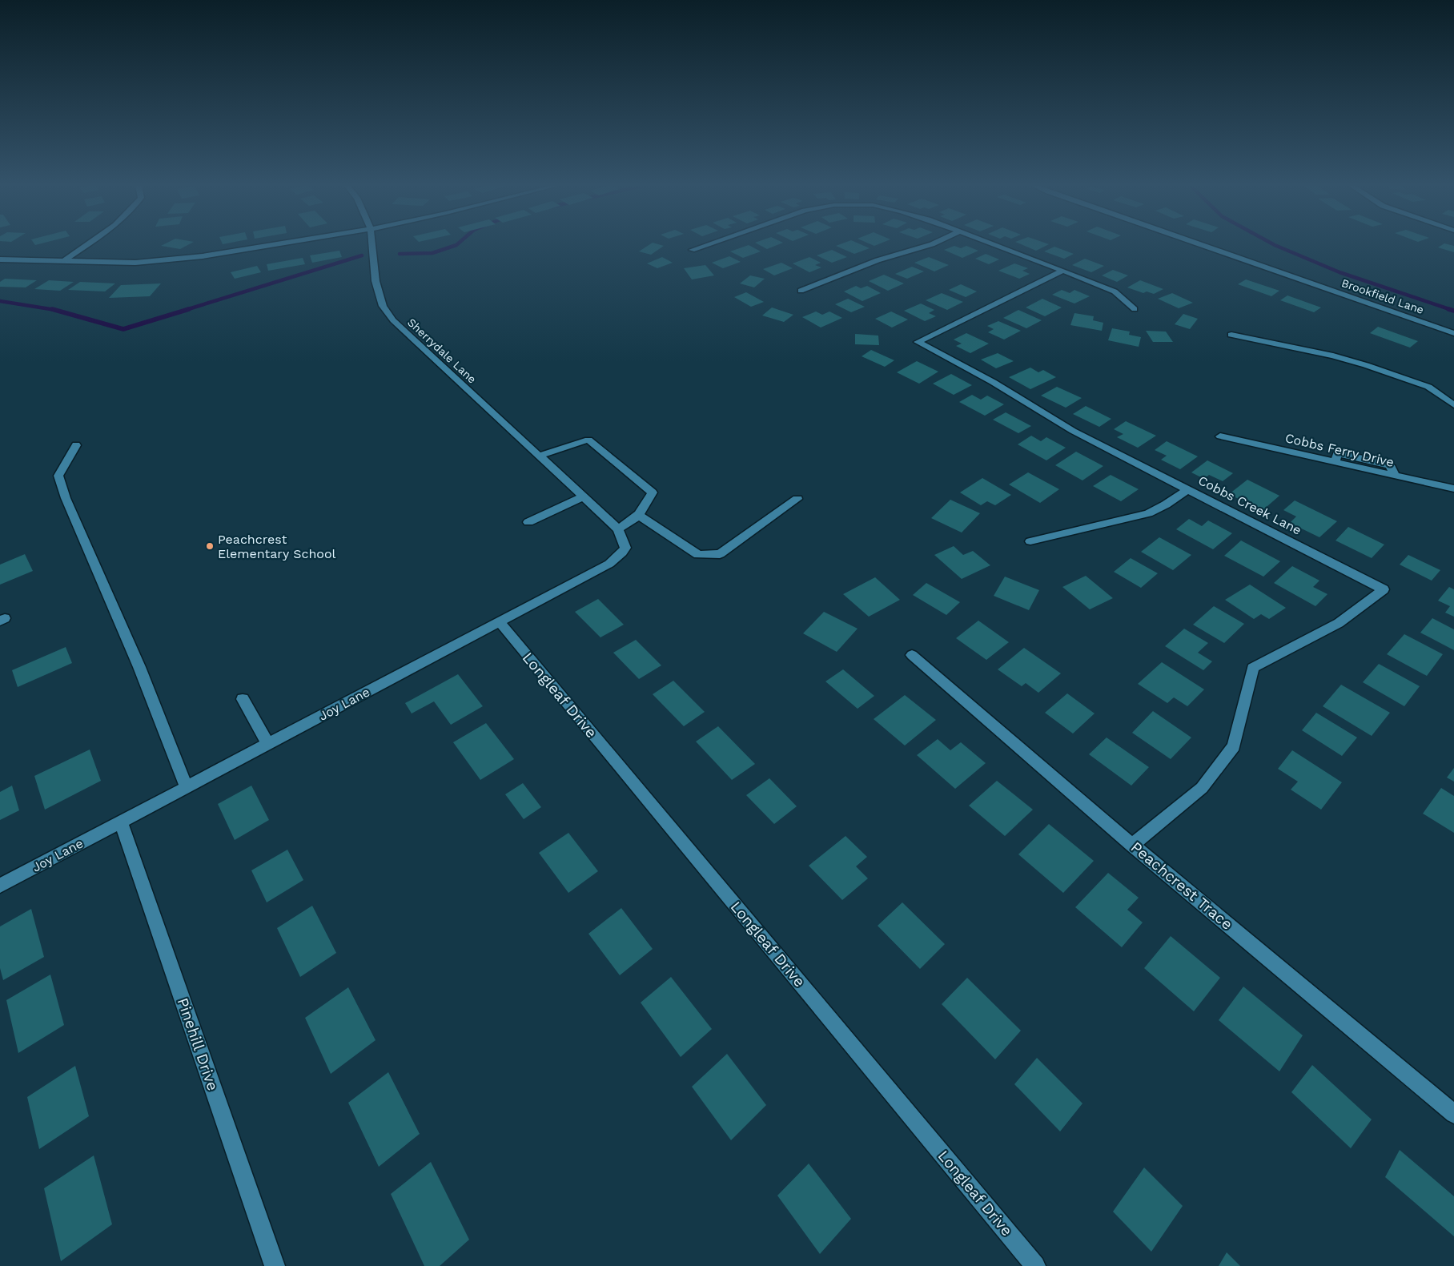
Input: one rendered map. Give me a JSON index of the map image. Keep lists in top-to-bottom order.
{
  "streets": {
    "street": [
      "Brookfield Lane",
      "Sherrydale Lane",
      "Cobbs Ferry Drive",
      "Cobbs Creek Lane",
      "Longleaf Drive",
      "Joy Lane",
      "Peachcrest Trace",
      "Pinehill Drive"
    ]
  },
  "crossings": [
    ["Sherrydale Lane", "Joy Lane"],
    ["Cobbs Creek Lane", "Peachcrest Trace"],
    ["Longleaf Drive", "Joy Lane"],
    ["Joy Lane", "Pinehill Drive"]
  ],
  "places": ["Peachcrest Elementary School"]
}
